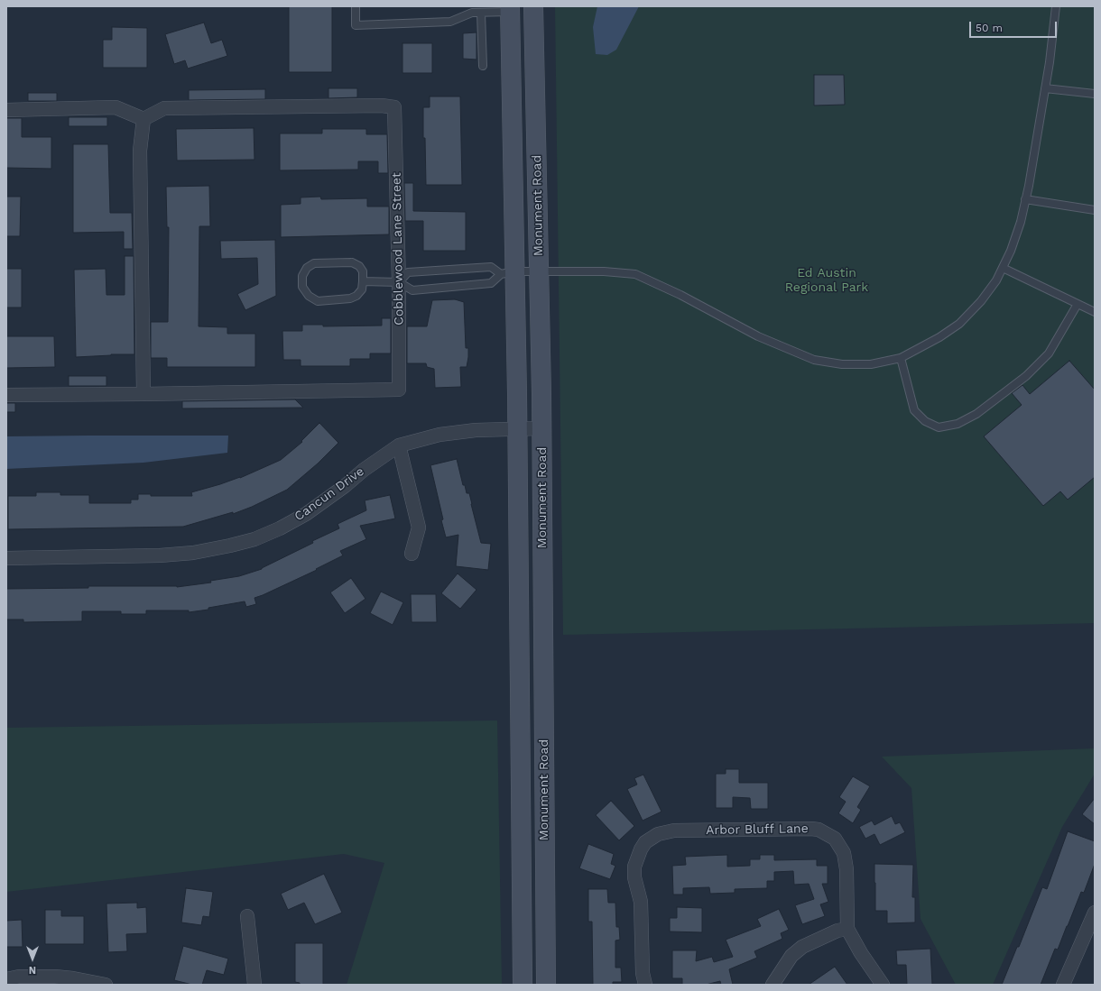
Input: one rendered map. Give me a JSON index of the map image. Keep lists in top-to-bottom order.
{
  "streets": {
    "street": [
      "Monument Road",
      "Cobblewood Lane Street",
      "Cancun Drive",
      "Arbor Bluff Lane"
    ]
  },
  "crossings": [
    ["Monument Road", "Cancun Drive"]
  ],
  "parks": ["Ed Austin Regional Park"],
  "scale_bar": "50 m",
  "north": "bottom"
}
